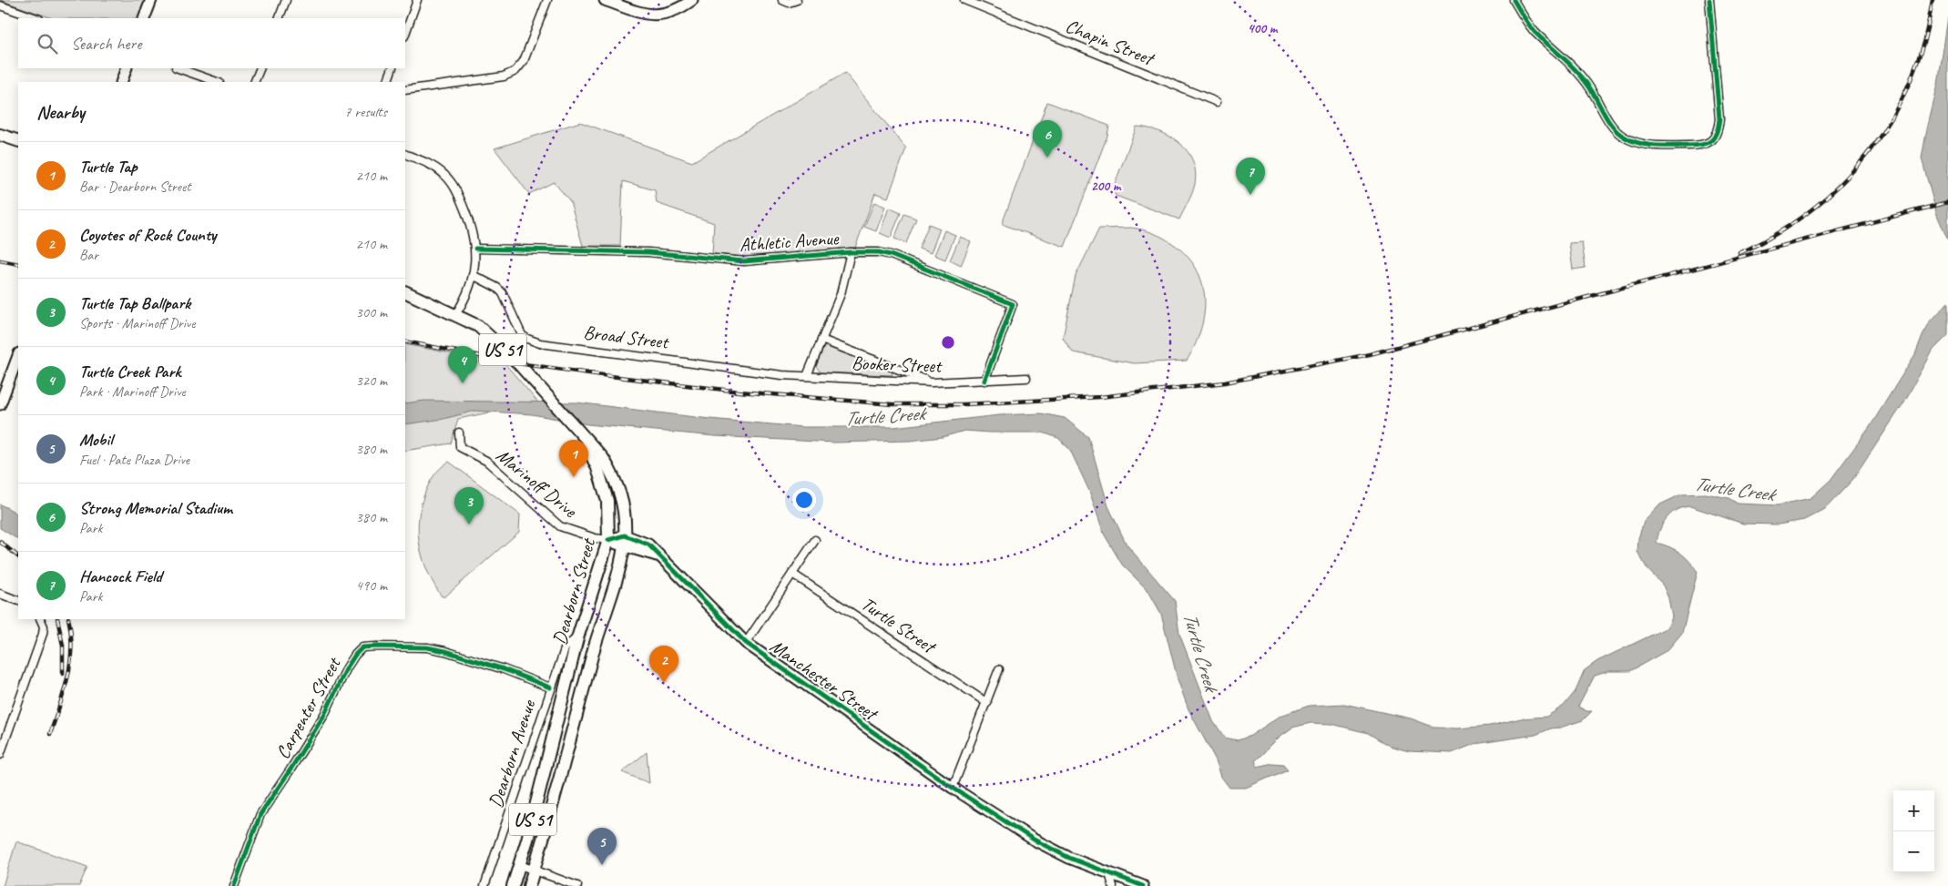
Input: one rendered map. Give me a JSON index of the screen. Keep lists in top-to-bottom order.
{
  "streets": {
    "main road": ["US 51", "Dearborn Street"],
    "street": [
      "Chapin Street",
      "Athletic Avenue",
      "Broad Street",
      "Booker Street",
      "Marinoff Drive",
      "Turtle Street",
      "Manchester Street",
      "Carpenter Street",
      "Dearborn Avenue"
    ]
  },
  "crossings": [
    ["Athletic Avenue", "Booker Street"],
    ["Broad Street", "Booker Street"],
    ["US 51", "Dearborn Street"],
    ["Marinoff Drive", "Dearborn Street"],
    ["Marinoff Drive", "Manchester Street"],
    ["Dearborn Street", "Manchester Street"],
    ["Dearborn Street", "Dearborn Avenue"],
    ["Carpenter Street", "Dearborn Avenue"]
  ],
  "water": ["Turtle Creek"],
  "page": {
    "search": "Search here",
    "heading": ["Nearby", "7 results"],
    "pins": [
      "6",
      "7",
      "4",
      "1",
      "3",
      "2",
      "5"
    ],
    "list": [
      {
        "mark": "1",
        "name": "Turtle Tap",
        "note": "Bar · Dearborn Street",
        "value": "210 m"
      },
      {
        "mark": "2",
        "name": "Coyotes of Rock County",
        "note": "Bar",
        "value": "210 m"
      },
      {
        "mark": "3",
        "name": "Turtle Tap Ballpark",
        "note": "Sports · Marinoff Drive",
        "value": "300 m"
      },
      {
        "mark": "4",
        "name": "Turtle Creek Park",
        "note": "Park · Marinoff Drive",
        "value": "320 m"
      },
      {
        "mark": "5",
        "name": "Mobil",
        "note": "Fuel · Pate Plaza Drive",
        "value": "380 m"
      },
      {
        "mark": "6",
        "name": "Strong Memorial Stadium",
        "note": "Park",
        "value": "380 m"
      },
      {
        "mark": "7",
        "name": "Hancock Field",
        "note": "Park",
        "value": "490 m"
      }
    ],
    "map_buttons": ["+", "−"]
  },
  "rings": ["400 m", "200 m"]
}
